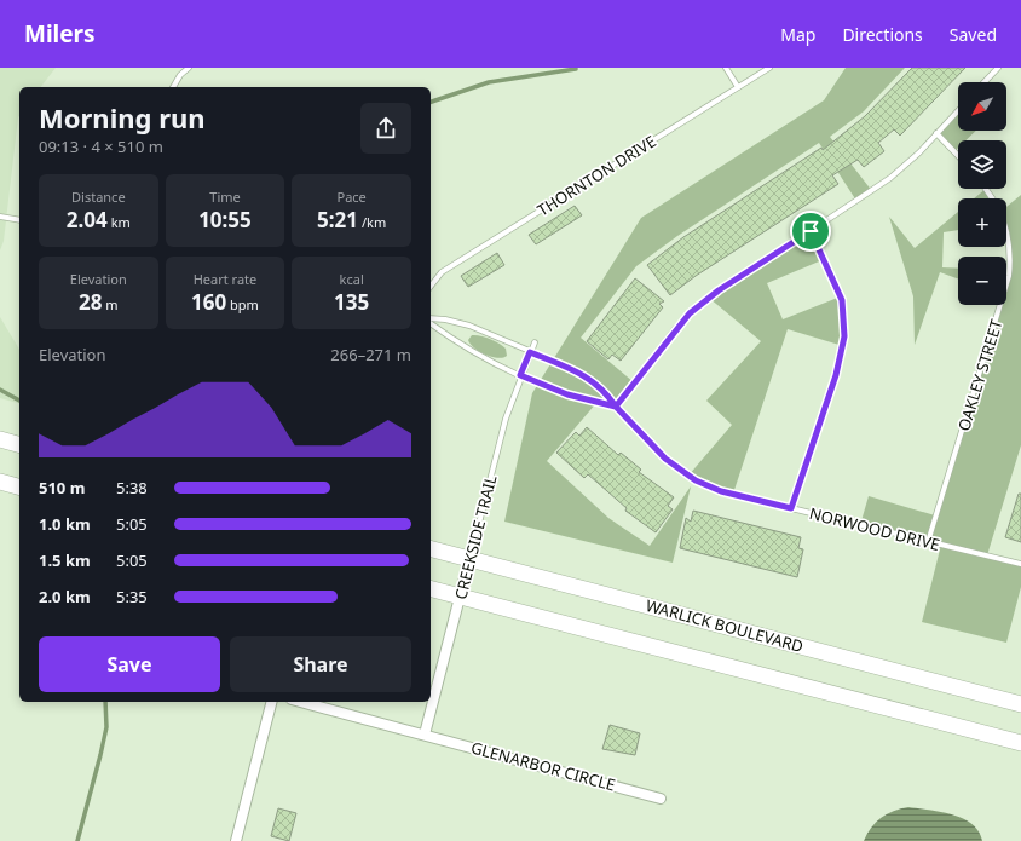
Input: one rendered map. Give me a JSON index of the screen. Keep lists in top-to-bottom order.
{
  "streets": {
    "main road": ["WARLICK BOULEVARD"],
    "street": ["CREEKSIDE TRAIL", "GLENARBOR CIRCLE"],
    "lane": ["THORNTON DRIVE", "OAKLEY STREET", "NORWOOD DRIVE"]
  },
  "crossings": [
    ["OAKLEY STREET", "NORWOOD DRIVE"],
    ["NORWOOD DRIVE", "CREEKSIDE TRAIL"],
    ["CREEKSIDE TRAIL", "WARLICK BOULEVARD"],
    ["CREEKSIDE TRAIL", "GLENARBOR CIRCLE"]
  ],
  "north": "bottom left",
  "page": {
    "header": "Milers",
    "nav": ["Map", "Directions", "Saved"],
    "map_buttons": ["+", "−"],
    "heading": ["Morning run", "09:13 · 4 × 510 m"],
    "stats": [
      ["Distance", "2.04 km"],
      ["Time", "10:55"],
      ["Pace", "5:21 /km"],
      ["Elevation", "28 m"],
      ["Heart rate", "160 bpm"],
      ["kcal", "135"]
    ],
    "chart": ["Elevation", "266–271 m"],
    "list": [
      {
        "name": "510 m",
        "note": "5:38"
      },
      {
        "name": "1.0 km",
        "note": "5:05"
      },
      {
        "name": "1.5 km",
        "note": "5:05"
      },
      {
        "name": "2.0 km",
        "note": "5:35"
      }
    ],
    "buttons": ["Save", "Share"]
  }
}
